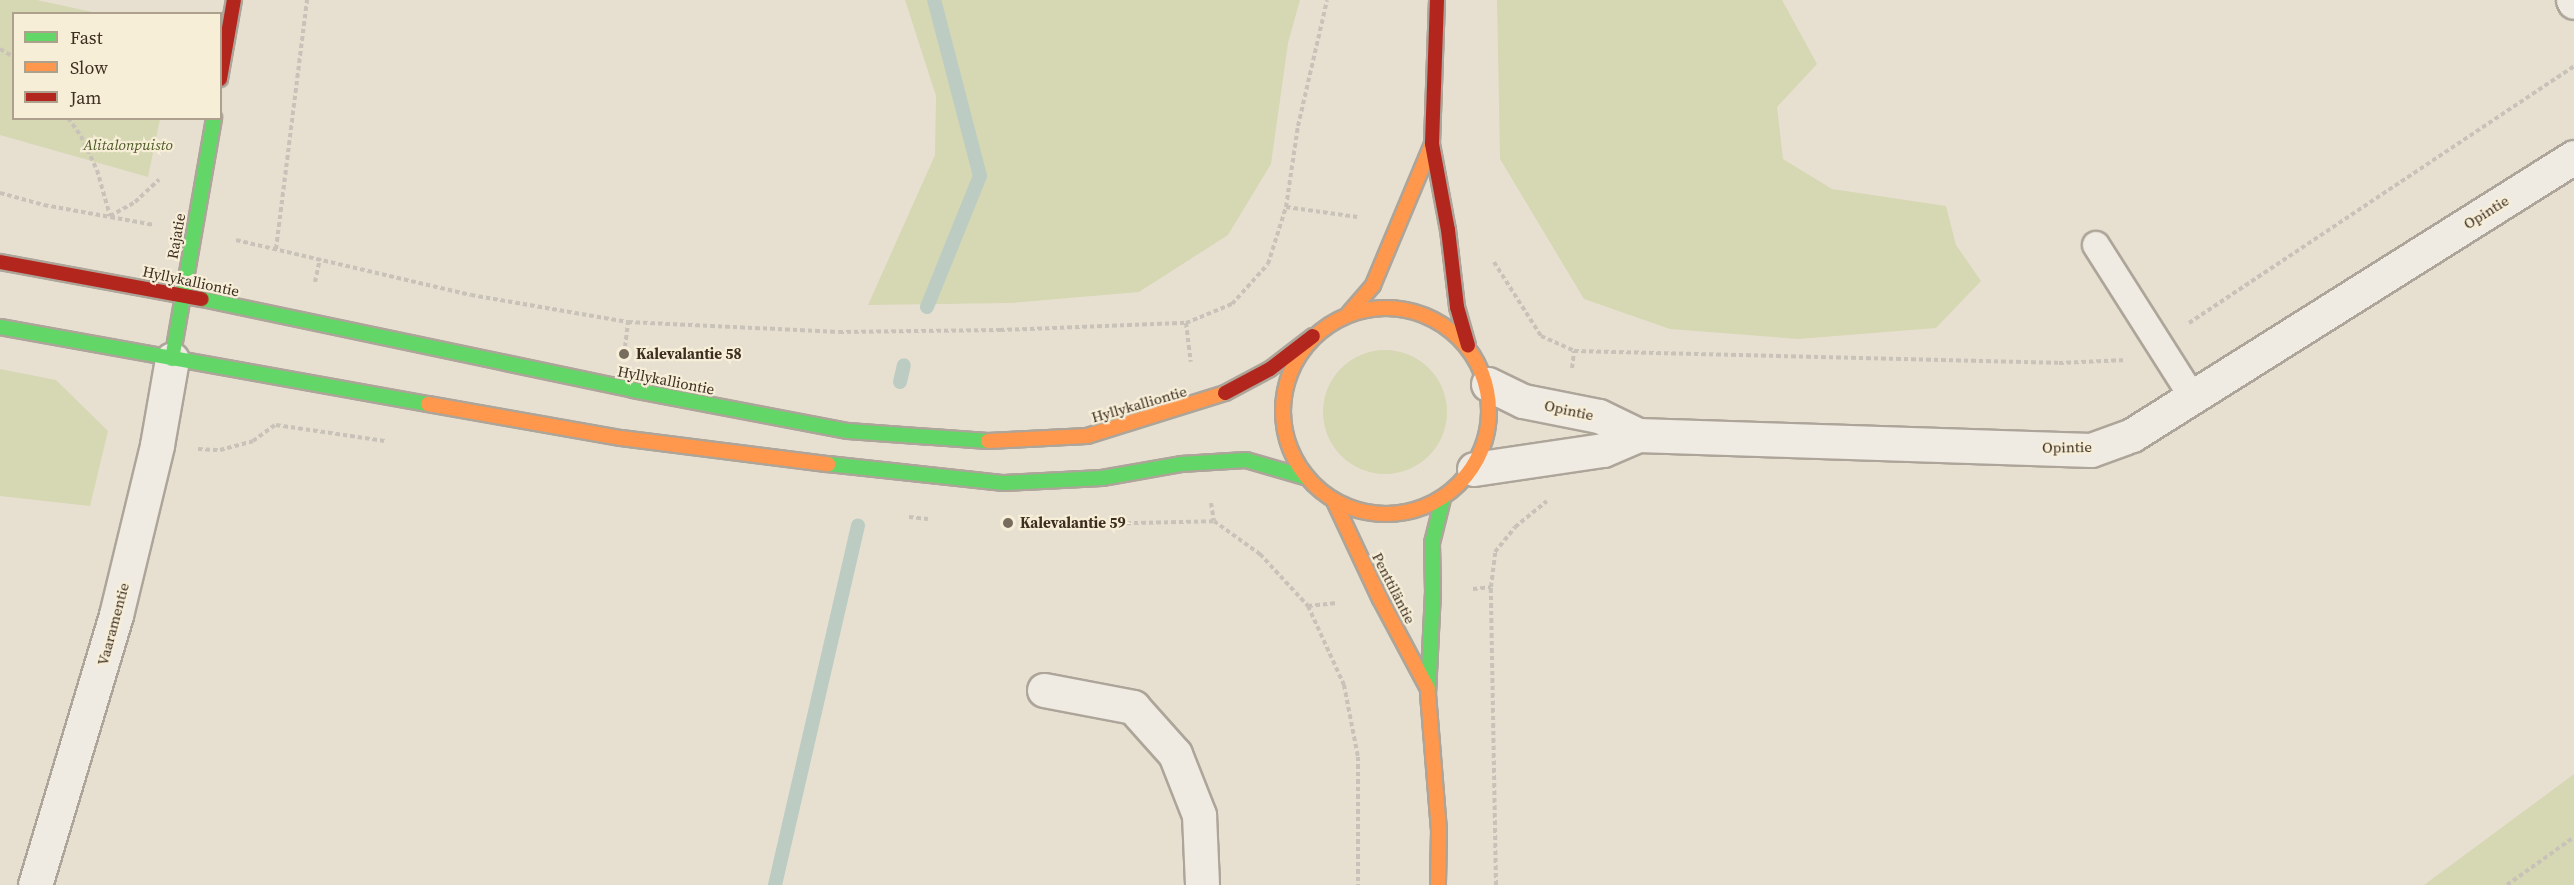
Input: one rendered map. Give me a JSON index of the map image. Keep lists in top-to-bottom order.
{
  "streets": {
    "main road": ["Rajatie", "Hyllykalliontie", "Penttiläntie"],
    "street": ["Opintie", "Vaaramentie"]
  },
  "crossings": [
    ["Opintie", "Hyllykalliontie"],
    ["Opintie", "Penttiläntie"],
    ["Rajatie", "Hyllykalliontie"],
    ["Rajatie", "Vaaramentie"],
    ["Hyllykalliontie", "Penttiläntie"]
  ],
  "parks": ["Alitalonpuisto"],
  "places": ["Kalevalantie 58", "Kalevalantie 59"],
  "legend": ["Fast", "Slow", "Jam"]
}
